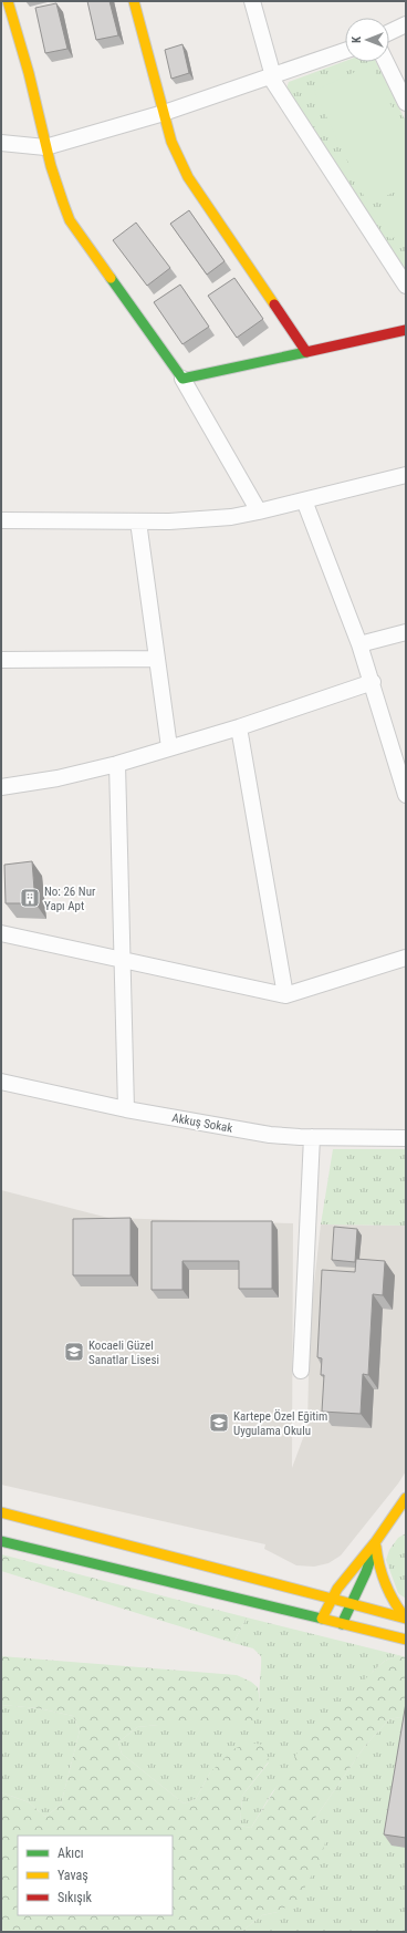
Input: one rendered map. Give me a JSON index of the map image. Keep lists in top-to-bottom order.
{
  "streets": {
    "street": ["Akkuş Sokak"]
  },
  "places": {
    "building": ["No: 26 Nur Yapı Apt"],
    "school or university": ["Kocaeli Güzel Sanatlar Lisesi", "Kartepe Özel Eğitim Uygulama Okulu"]
  },
  "legend": ["Akıcı", "Yavaş", "Sıkışık"],
  "north": "left"
}
